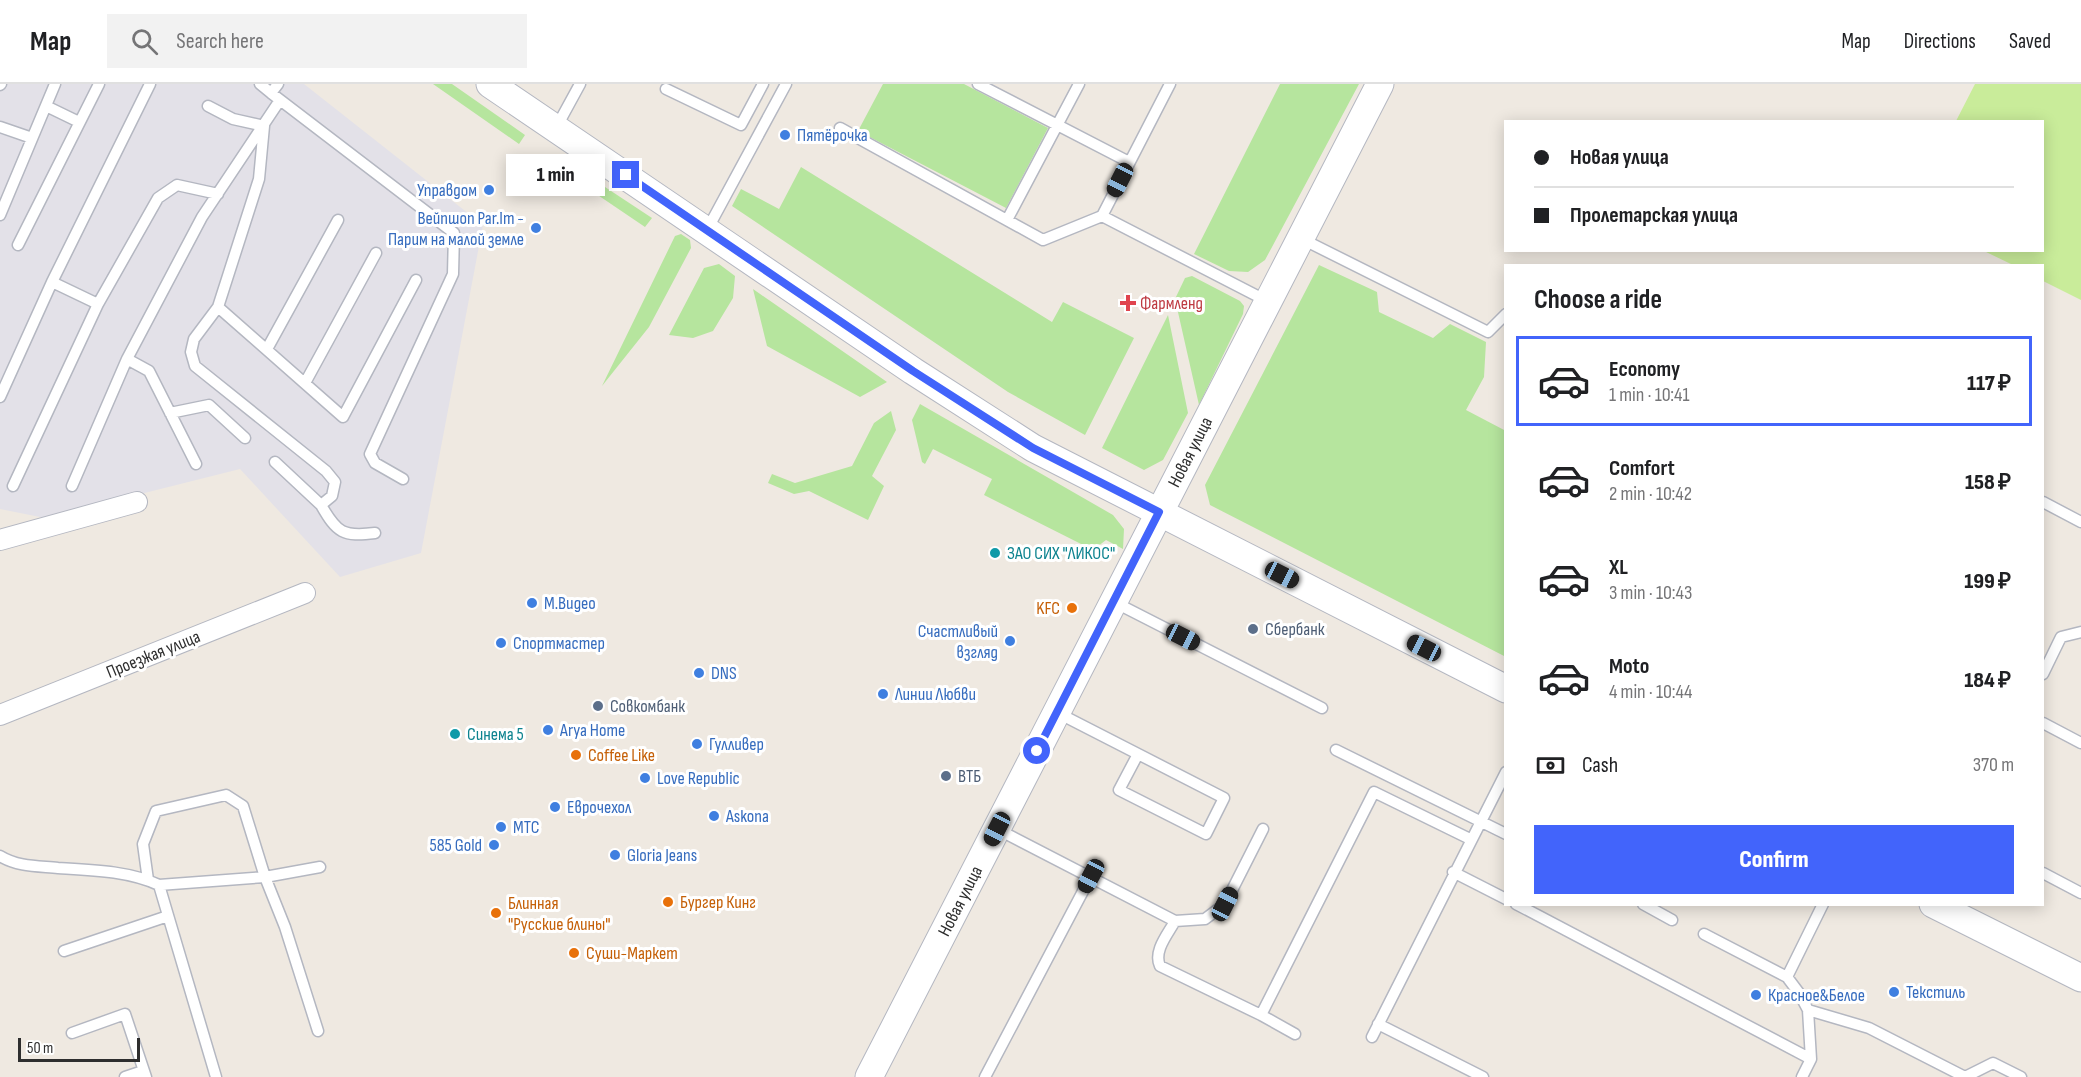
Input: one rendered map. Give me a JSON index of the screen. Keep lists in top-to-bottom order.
{
  "streets": {
    "main road": ["Новая улица"],
    "street": ["Проезжая улица"]
  },
  "places": {
    "other": [
      "Пятёрочка",
      "Управдом",
      "Вейпшоп Par.Im - Парим на малой земле",
      "ЗАО СИХ \"ЛИКОС\"",
      "М.Видео",
      "KFC",
      "Сбербанк",
      "Счастливый взгляд",
      "Спортмастер",
      "DNS",
      "Линии Любви",
      "Совкомбанк",
      "Arya Home",
      "Синема 5",
      "Гулливер",
      "Coffee Like",
      "ВТБ",
      "Love Republic",
      "Еврочехол",
      "Askona",
      "МТС",
      "585 Gold",
      "Gloria Jeans",
      "Бургер Кинг",
      "Блинная \"Русские блины\"",
      "Суши-Маркет",
      "Текстиль",
      "Красное&Белое"
    ],
    "health": ["Фармленд"]
  },
  "scale_bar": "50 m",
  "page": {
    "header": "Map",
    "search": "Search here",
    "nav": ["Map", "Directions", "Saved"],
    "banner": ["Новая улица", "Пролетарская улица"],
    "bubble": "1 min",
    "heading": "Choose a ride",
    "list": [
      {
        "name": "Economy",
        "note": "1 min · 10:41",
        "value": "117 ₽"
      },
      {
        "name": "Comfort",
        "note": "2 min · 10:42",
        "value": "158 ₽"
      },
      {
        "name": "XL",
        "note": "3 min · 10:43",
        "value": "199 ₽"
      },
      {
        "name": "Moto",
        "note": "4 min · 10:44",
        "value": "184 ₽"
      }
    ],
    "pay": ["Cash", "370 m"],
    "buttons": "Confirm",
    "scale": "50 m"
  }
}
